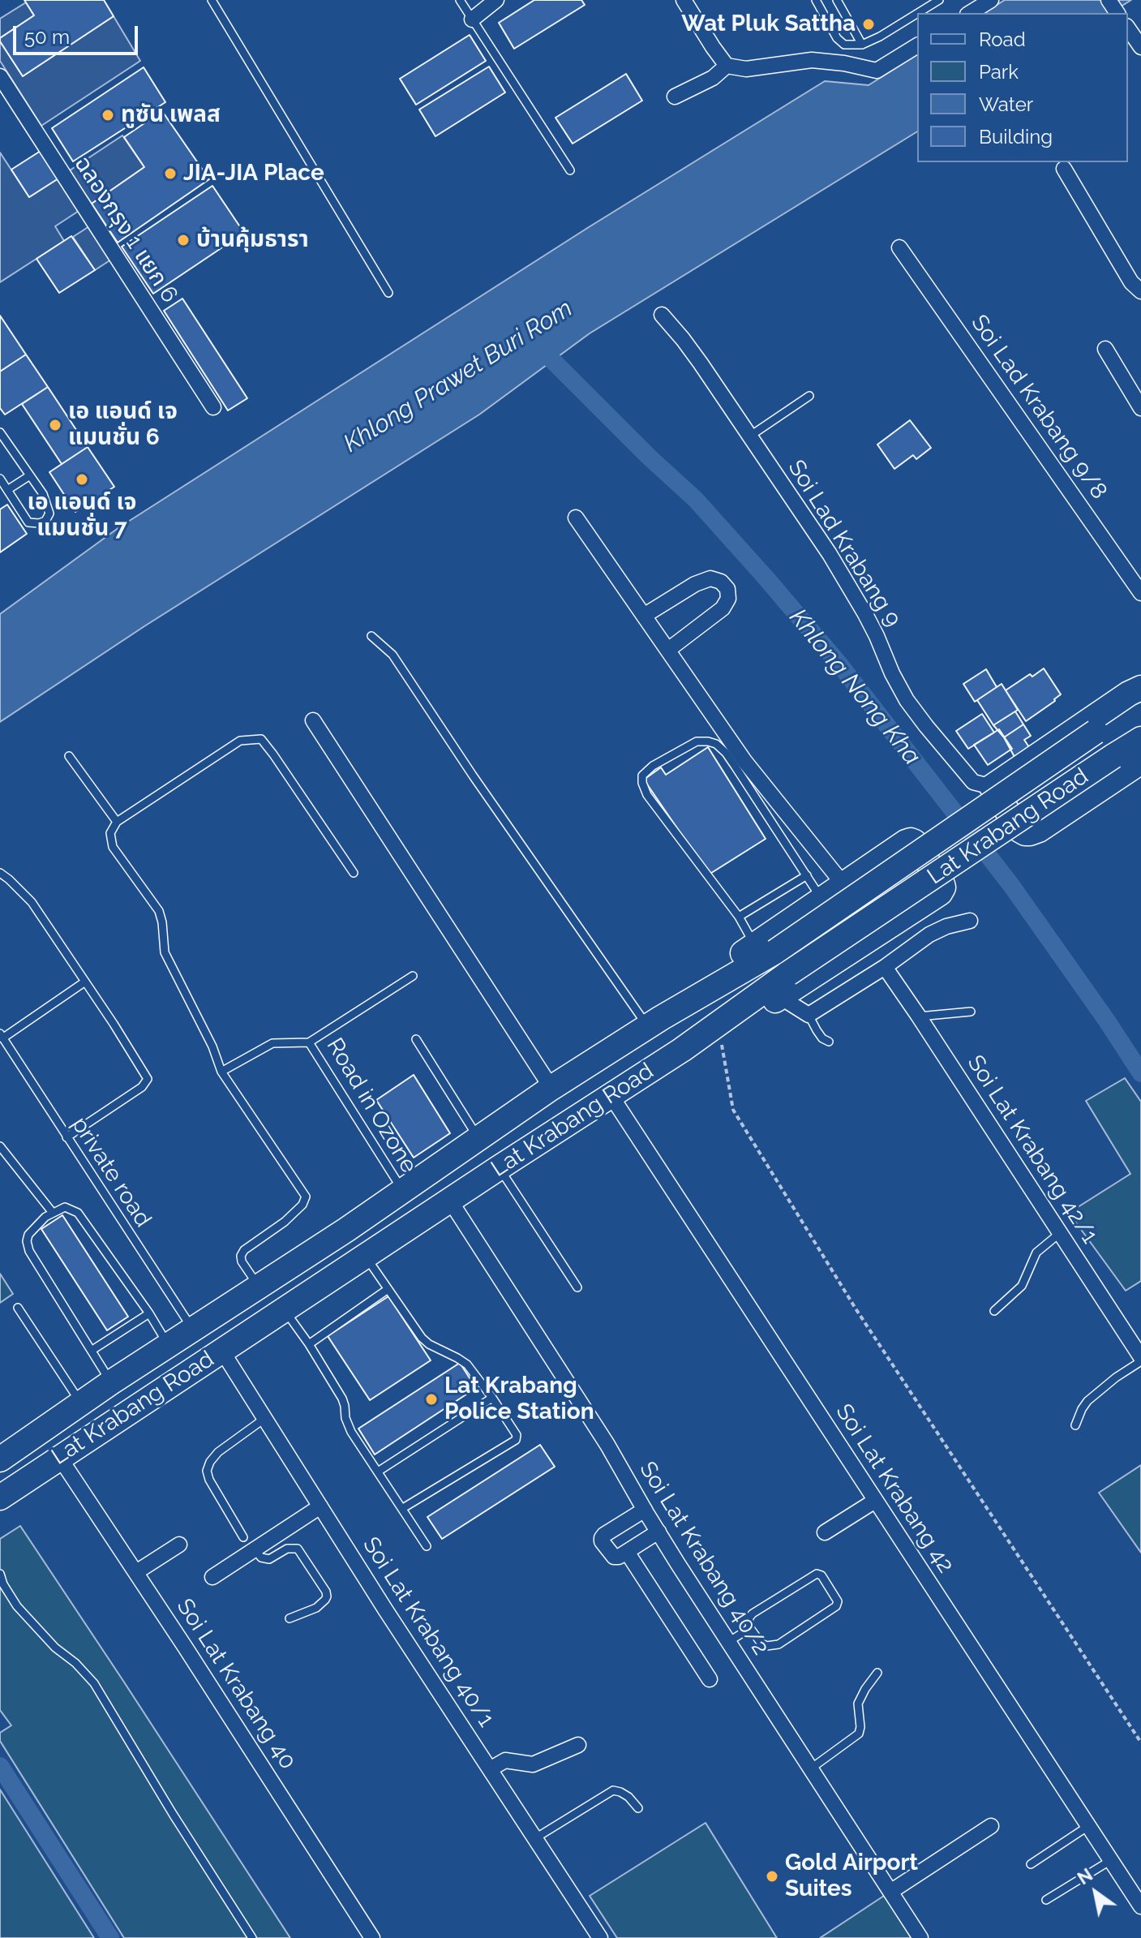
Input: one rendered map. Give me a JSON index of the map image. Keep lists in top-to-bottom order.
{
  "streets": {
    "main road": ["Lat Krabang Road"],
    "street": [
      "ฉลองกรุง 1 แยก 6",
      "Soi Lad Krabang 9/8",
      "Soi Lad Krabang 9",
      "Soi Lat Krabang 42/1",
      "Soi Lat Krabang 42",
      "Soi Lat Krabang 40/2",
      "Soi Lat Krabang 40/1",
      "Soi Lat Krabang 40"
    ],
    "lane": ["Road in Ozone", "private road"]
  },
  "crossings": [
    ["Lat Krabang Road", "Road in Ozone"],
    ["Lat Krabang Road", "private road"],
    ["Lat Krabang Road", "Soi Lat Krabang 42"],
    ["Lat Krabang Road", "Soi Lat Krabang 40/2"],
    ["Lat Krabang Road", "Soi Lat Krabang 40/1"],
    ["Lat Krabang Road", "Soi Lat Krabang 40"]
  ],
  "water": ["Khlong Prawet Buri Rom", "Khlong Nong Kha"],
  "places": [
    "Wat Pluk Sattha",
    "ทูซัน เพลส",
    "JIA-JIA Place",
    "บ้านคุ้มธารา",
    "เอ แอนด์ เจ แมนชั่น 6",
    "เอ แอนด์ เจ แมนชั่น 7",
    "Lat Krabang Police Station",
    "Gold Airport Suites"
  ],
  "legend": [
    "Road",
    "Park",
    "Water",
    "Building"
  ],
  "scale_bar": "50 m",
  "north": "top left"
}
